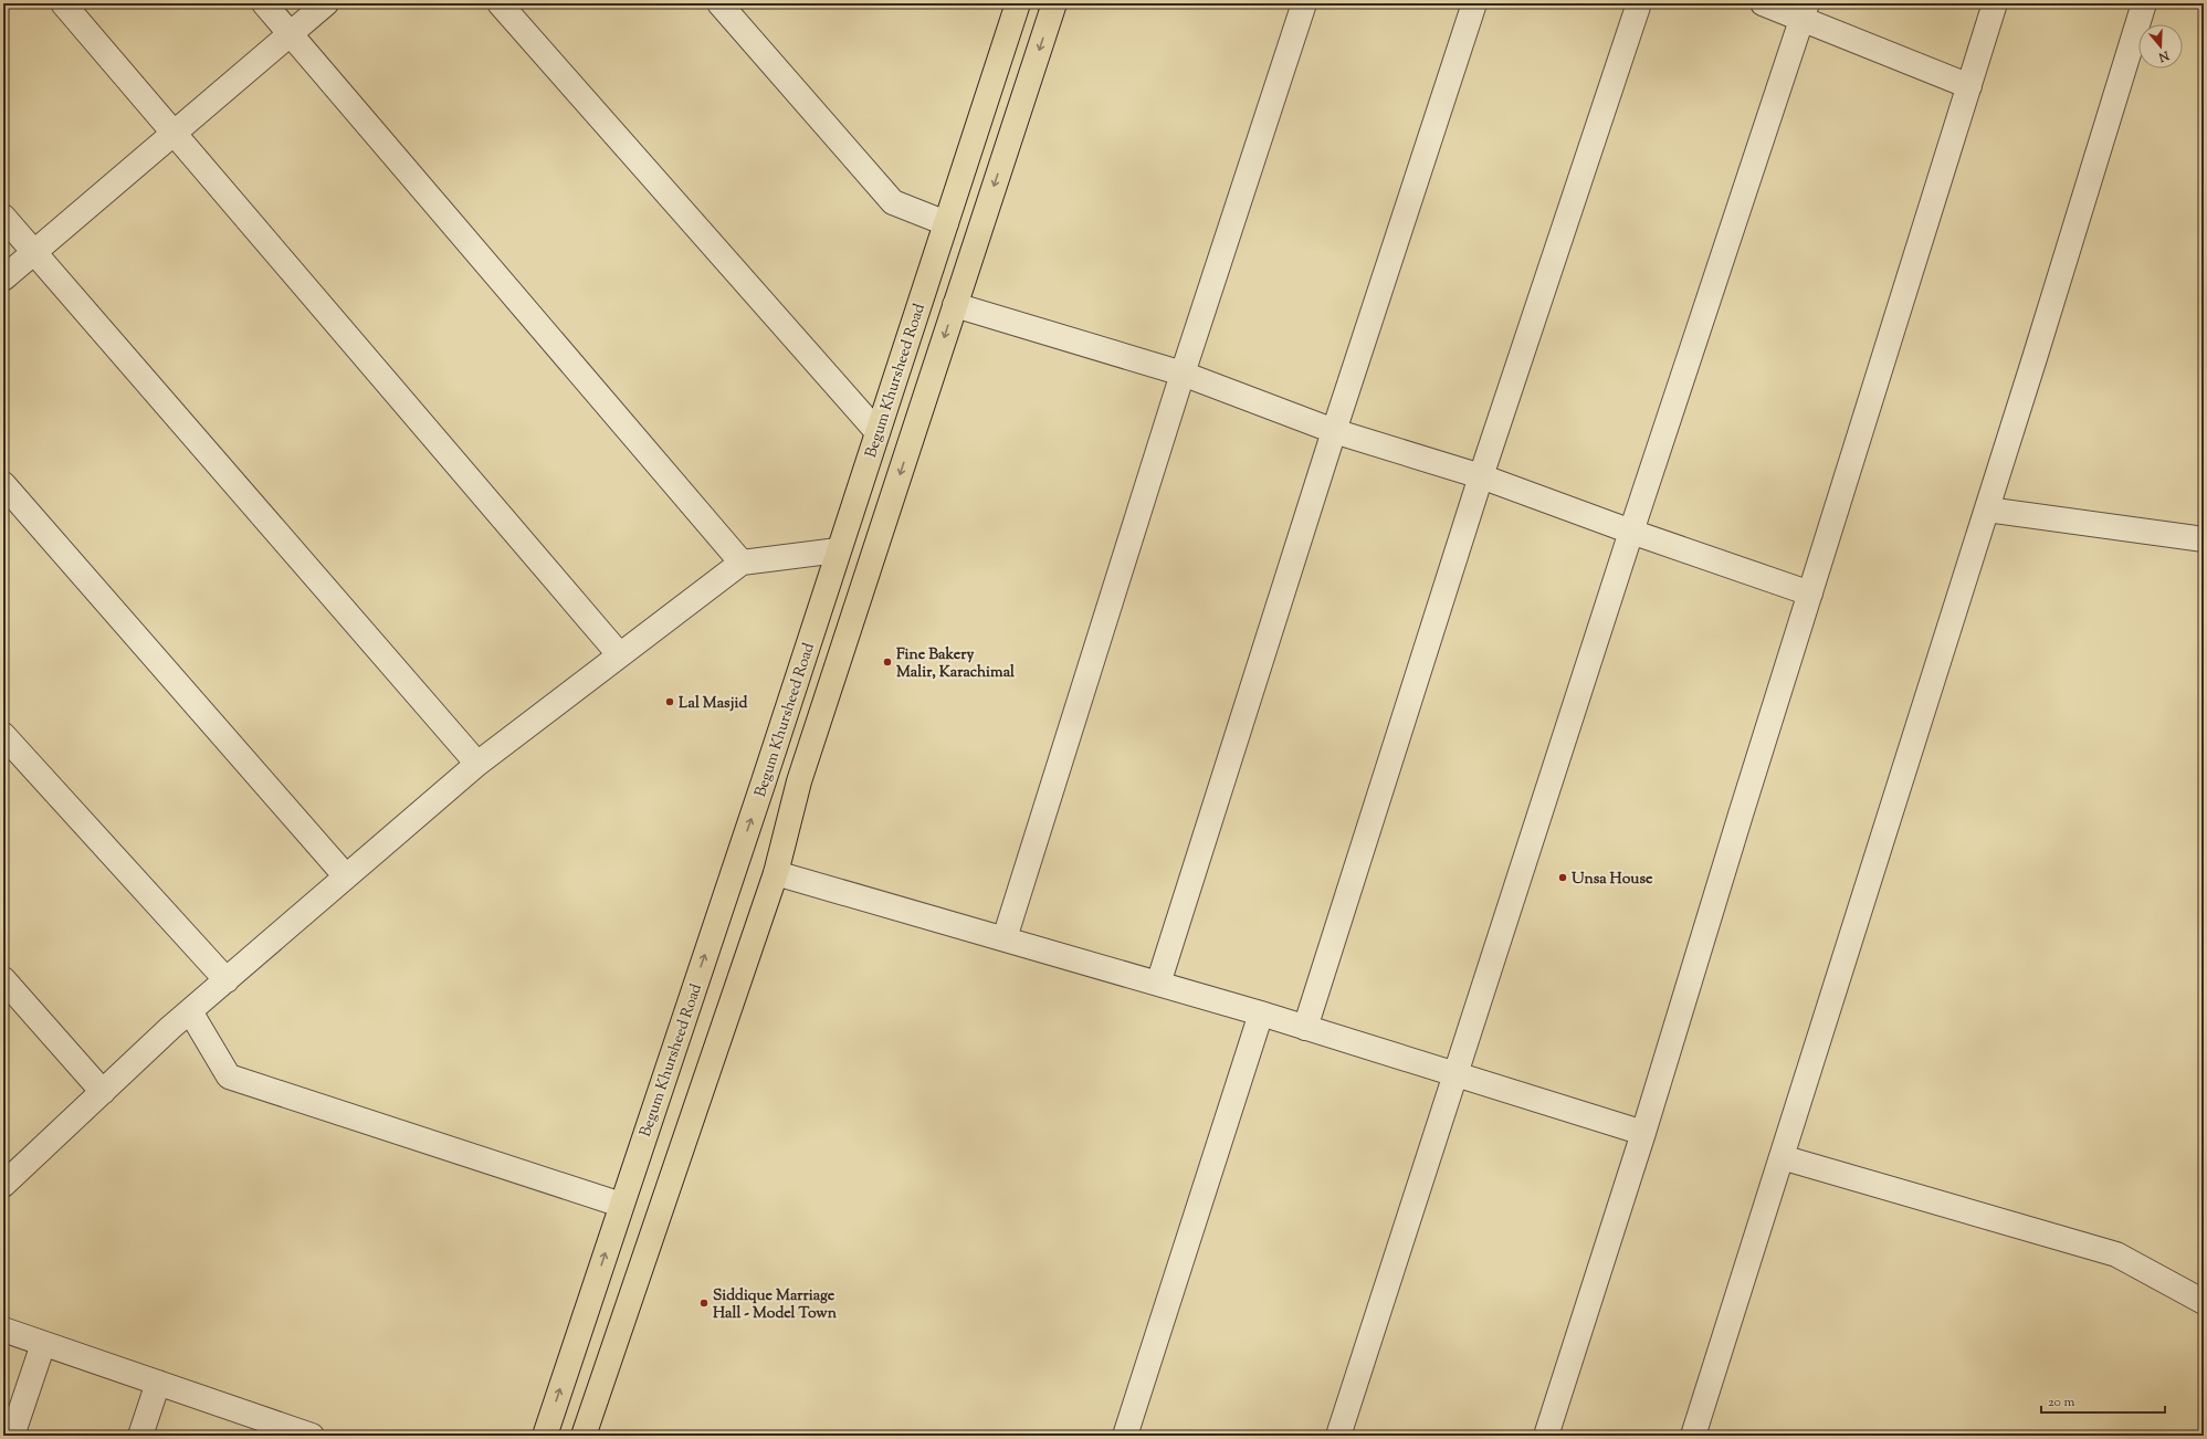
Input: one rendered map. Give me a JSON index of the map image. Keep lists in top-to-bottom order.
{
  "streets": {
    "main road": ["Begum Khursheed Road"]
  },
  "places": [
    "Fine Bakery Malir, Karachimal",
    "Lal Masjid",
    "Unsa House",
    "Siddique Marriage Hall - Model Town"
  ],
  "scale_bar": "20 m",
  "north": "bottom"
}
